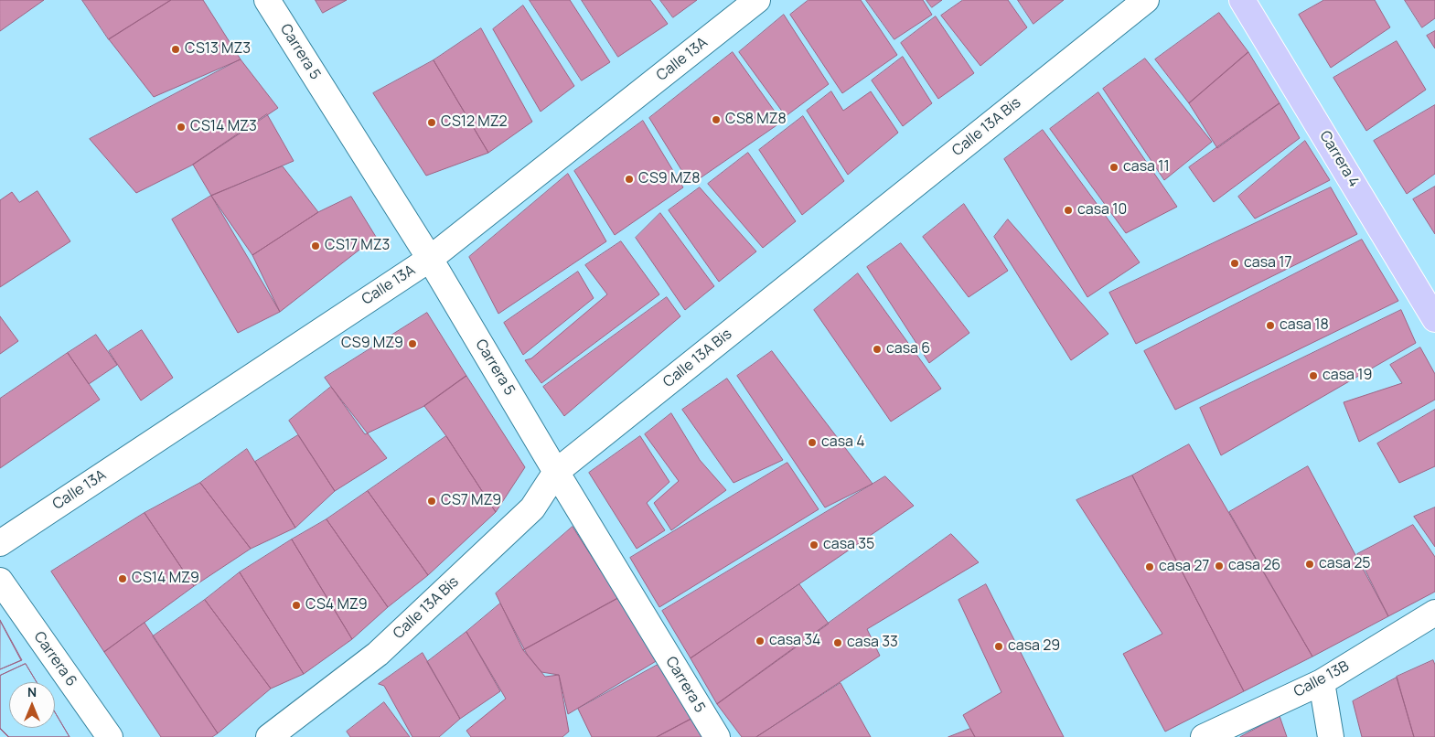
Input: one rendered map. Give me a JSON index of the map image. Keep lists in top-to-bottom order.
{
  "streets": {
    "main road": ["Carrera 4"],
    "street": [
      "Carrera 5",
      "Calle 13A",
      "Calle 13A Bis",
      "Carrera 6",
      "Calle 13B"
    ]
  },
  "crossings": [
    ["Carrera 5", "Calle 13A"],
    ["Carrera 5", "Calle 13A Bis"]
  ],
  "places": [
    "CS13 MZ3",
    "CS8 MZ8",
    "CS12 MZ2",
    "CS14 MZ3",
    "casa 11",
    "CS9 MZ8",
    "casa 10",
    "CS17 MZ3",
    "casa 17",
    "casa 18",
    "CS9 MZ9",
    "casa 6",
    "casa 19",
    "casa 4",
    "CS7 MZ9",
    "casa 35",
    "casa 25",
    "casa 26",
    "casa 27",
    "CS14 MZ9",
    "CS4 MZ9",
    "casa 34",
    "casa 33",
    "casa 29"
  ],
  "north": "top"
}
